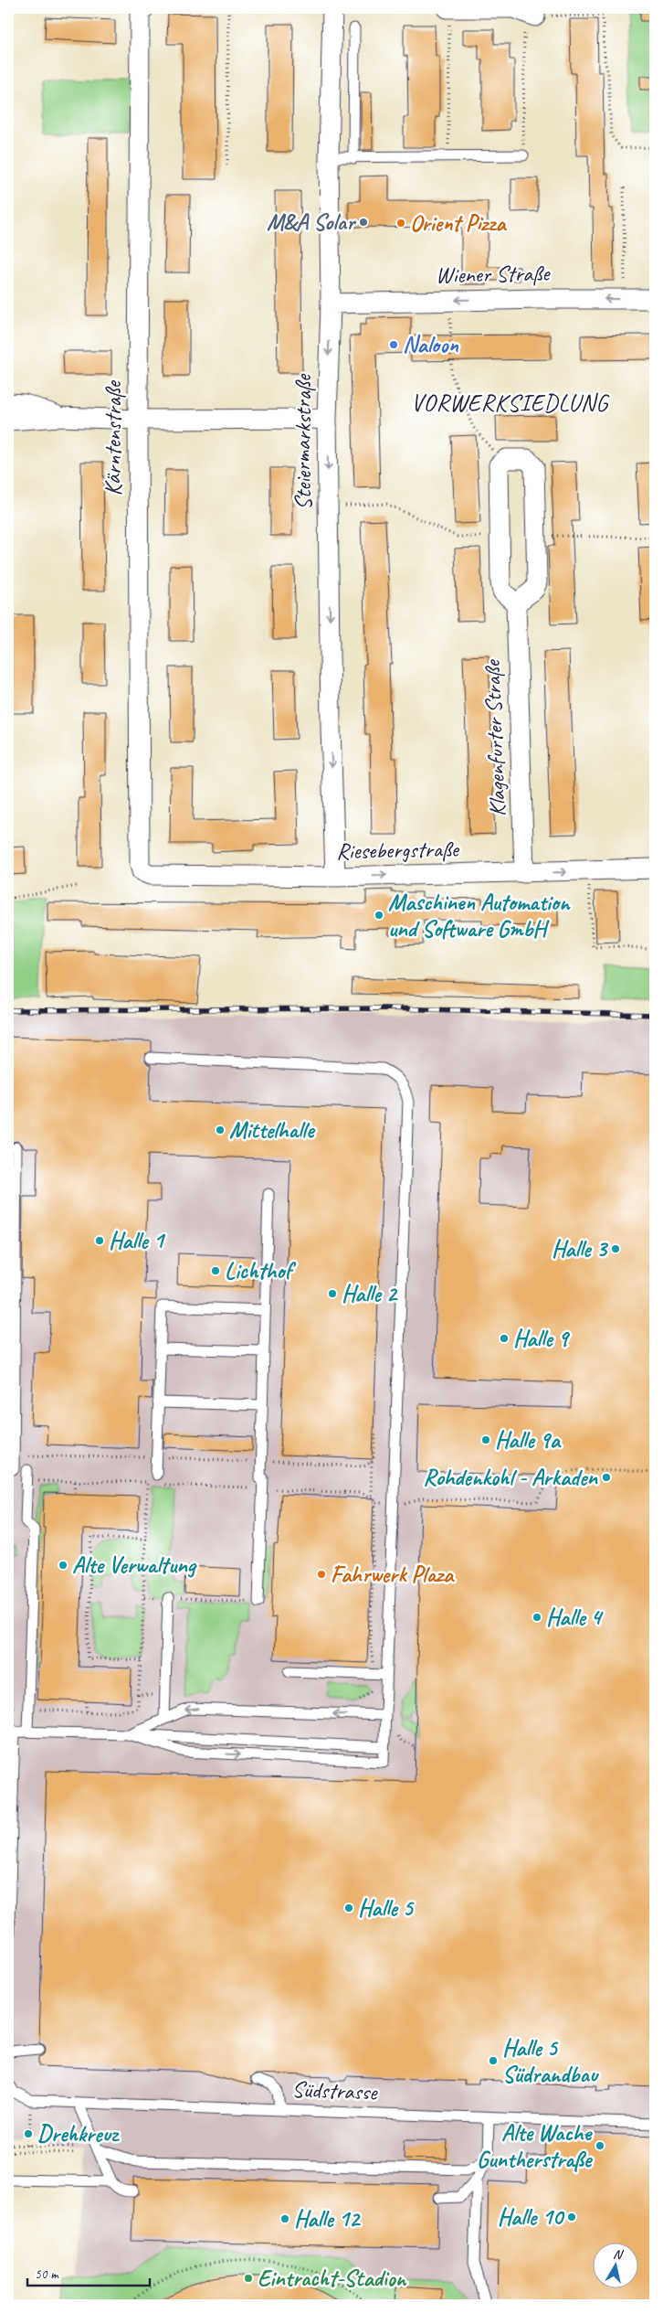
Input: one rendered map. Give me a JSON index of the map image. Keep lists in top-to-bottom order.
{
  "streets": {
    "street": [
      "Wiener Straße",
      "Kärntenstraße",
      "Steiermarkstraße",
      "Klagenfurter Straße",
      "Riesebergstraße"
    ],
    "lane": ["Südstrasse"]
  },
  "crossings": [
    ["Wiener Straße", "Steiermarkstraße"],
    ["Kärntenstraße", "Riesebergstraße"],
    ["Steiermarkstraße", "Riesebergstraße"],
    ["Klagenfurter Straße", "Riesebergstraße"]
  ],
  "one_way": ["Wiener Straße", "Steiermarkstraße", "Riesebergstraße"],
  "districts": ["VORWERKSIEDLUNG"],
  "places": [
    "M&A Solar",
    "Orient Pizza",
    "Naloon",
    "Maschinen Automation und Software GmbH",
    "Mittelhalle",
    "Halle 1",
    "Halle 3",
    "Lichthof",
    "Halle 2",
    "Halle 9",
    "Halle 9a",
    "Rohdenkohl - Arkaden",
    "Alte Verwaltung",
    "Fahrwerk Plaza",
    "Halle 4",
    "Halle 5",
    "Halle 5 Südrandbau",
    "Drehkreuz",
    "Alte Wache Guntherstraße",
    "Halle 10",
    "Halle 12",
    "Eintracht-Stadion"
  ],
  "scale_bar": "50 m",
  "north": "top"
}
